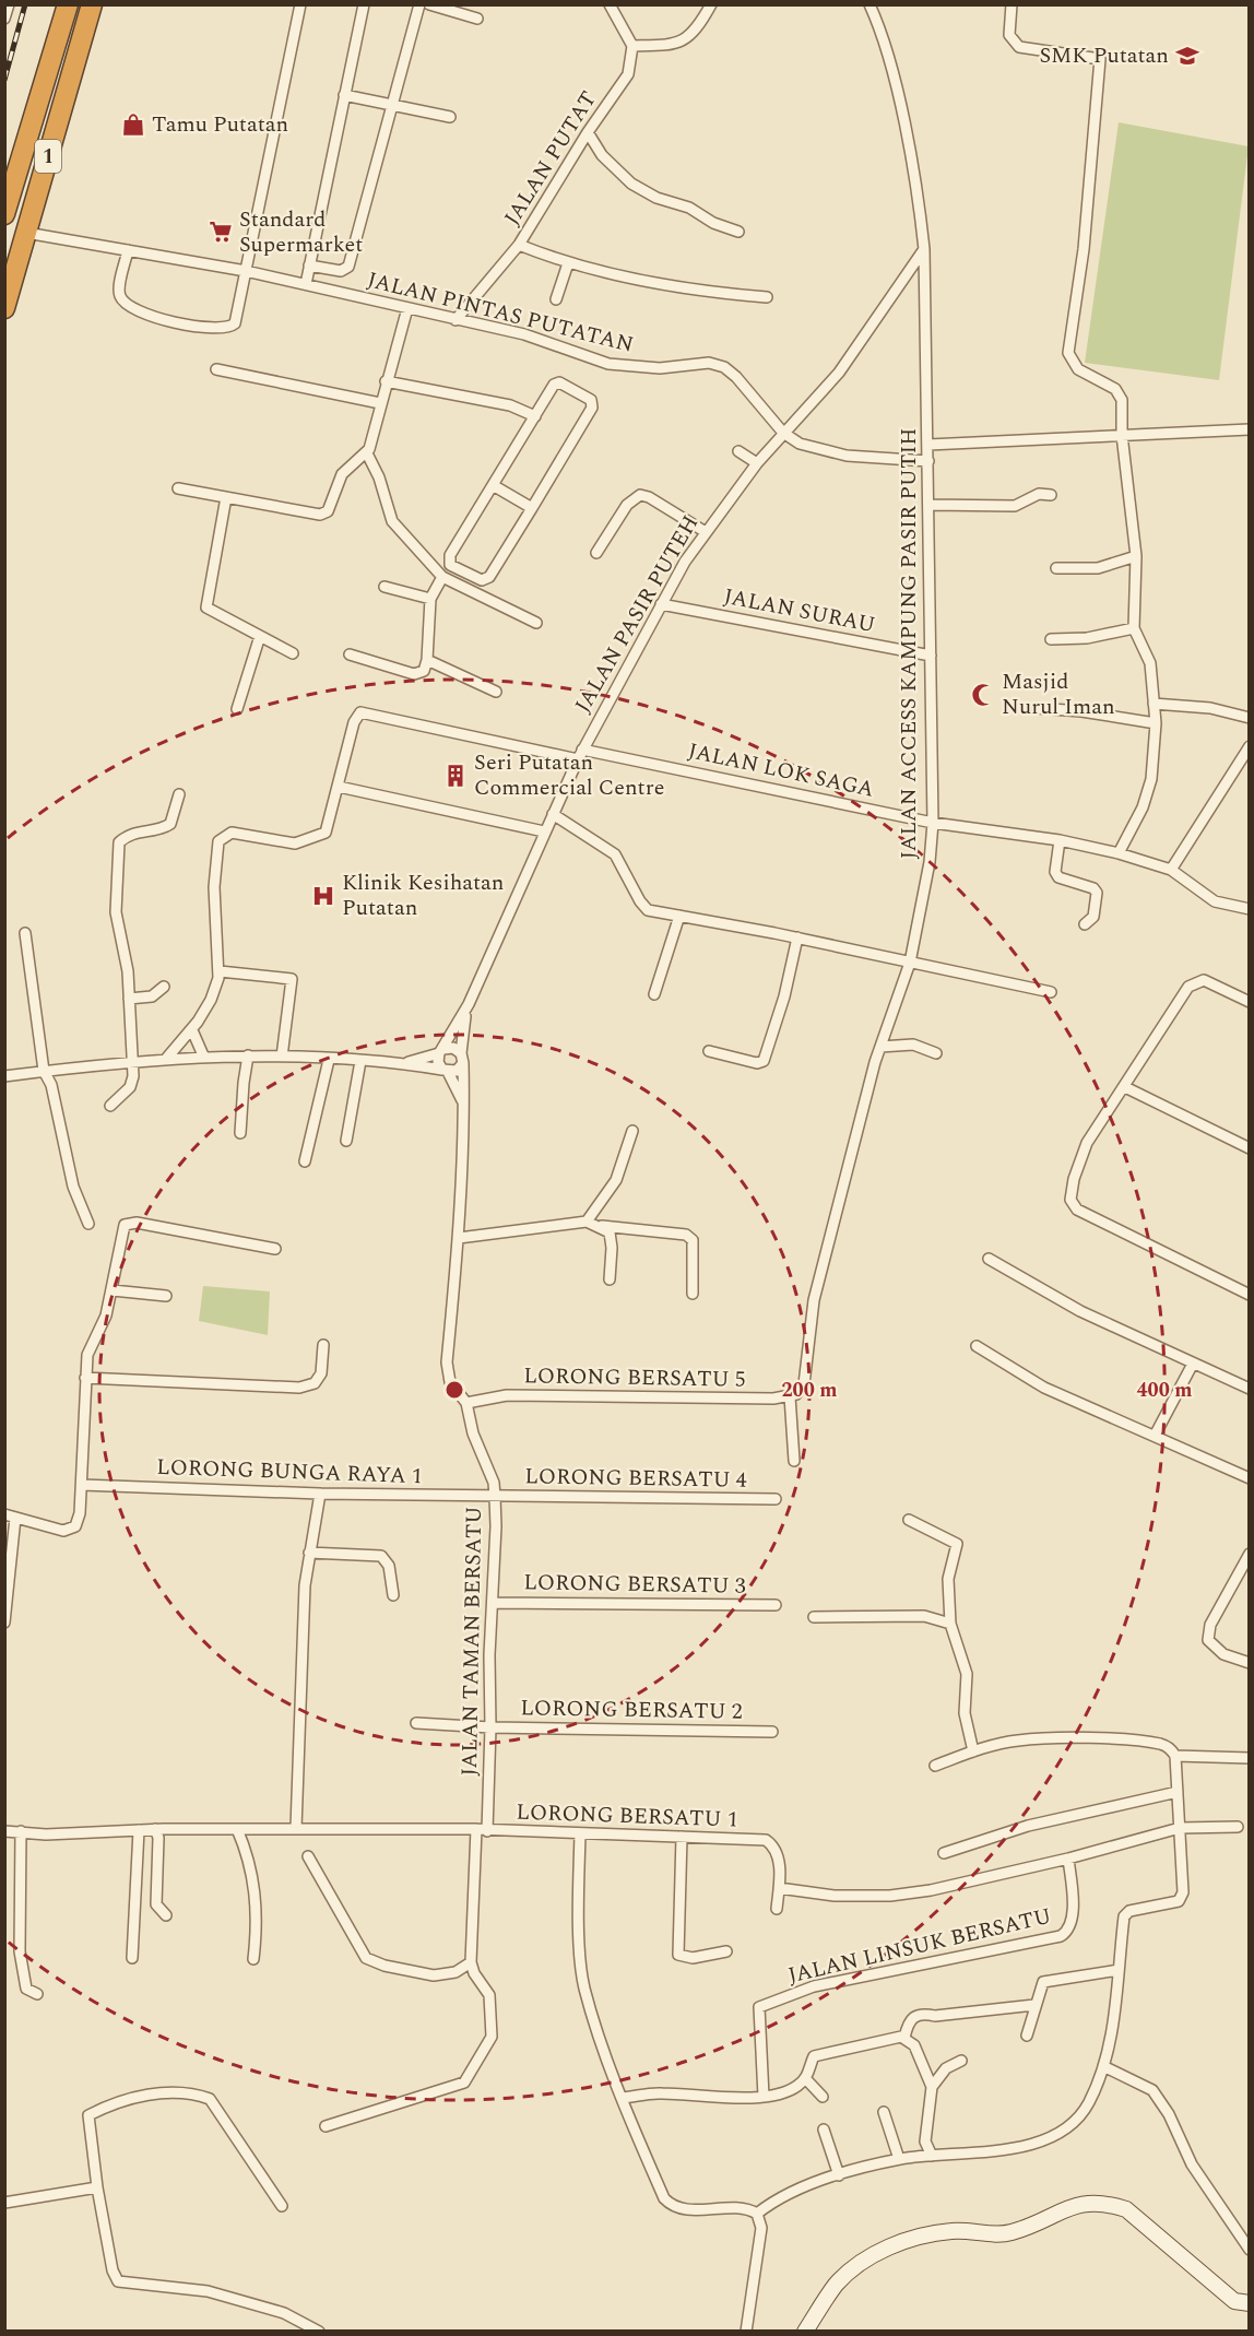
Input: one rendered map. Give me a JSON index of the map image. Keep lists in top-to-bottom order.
{
  "streets": {
    "highway": ["1"],
    "street": [
      "JALAN PUTAT",
      "JALAN PINTAS PUTATAN",
      "JALAN SURAU",
      "JALAN PASIR PUTEH",
      "JALAN ACCESS KAMPUNG PASIR PUTIH",
      "JALAN LOK SAGA",
      "LORONG BERSATU 5",
      "LORONG BUNGA RAYA 1",
      "LORONG BERSATU 4",
      "LORONG BERSATU 3",
      "JALAN TAMAN BERSATU",
      "LORONG BERSATU 2",
      "LORONG BERSATU 1",
      "JALAN LINSUK BERSATU"
    ]
  },
  "crossings": [
    ["1", "JALAN PINTAS PUTATAN"],
    ["JALAN PUTAT", "JALAN PINTAS PUTATAN"],
    ["JALAN PINTAS PUTATAN", "JALAN PASIR PUTEH"],
    ["JALAN SURAU", "JALAN PASIR PUTEH"],
    ["JALAN SURAU", "JALAN ACCESS KAMPUNG PASIR PUTIH"],
    ["JALAN PASIR PUTEH", "JALAN ACCESS KAMPUNG PASIR PUTIH"],
    ["JALAN PASIR PUTEH", "JALAN LOK SAGA"],
    ["JALAN PASIR PUTEH", "JALAN TAMAN BERSATU"],
    ["JALAN ACCESS KAMPUNG PASIR PUTIH", "JALAN LOK SAGA"],
    ["JALAN ACCESS KAMPUNG PASIR PUTIH", "LORONG BERSATU 5"],
    ["LORONG BERSATU 5", "JALAN TAMAN BERSATU"],
    ["LORONG BUNGA RAYA 1", "LORONG BERSATU 4"],
    ["LORONG BUNGA RAYA 1", "JALAN TAMAN BERSATU"],
    ["LORONG BERSATU 4", "JALAN TAMAN BERSATU"],
    ["LORONG BERSATU 3", "JALAN TAMAN BERSATU"],
    ["JALAN TAMAN BERSATU", "LORONG BERSATU 2"],
    ["JALAN TAMAN BERSATU", "LORONG BERSATU 1"]
  ],
  "places": {
    "school or university": ["SMK Putatan"],
    "shop": ["Tamu Putatan"],
    "supermarket": ["Standard Supermarket"],
    "mosque": ["Masjid Nurul Iman"],
    "building": ["Seri Putatan Commercial Centre"],
    "hospital": ["Klinik Kesihatan Putatan"]
  },
  "rings": ["200 m", "400 m"]
}
